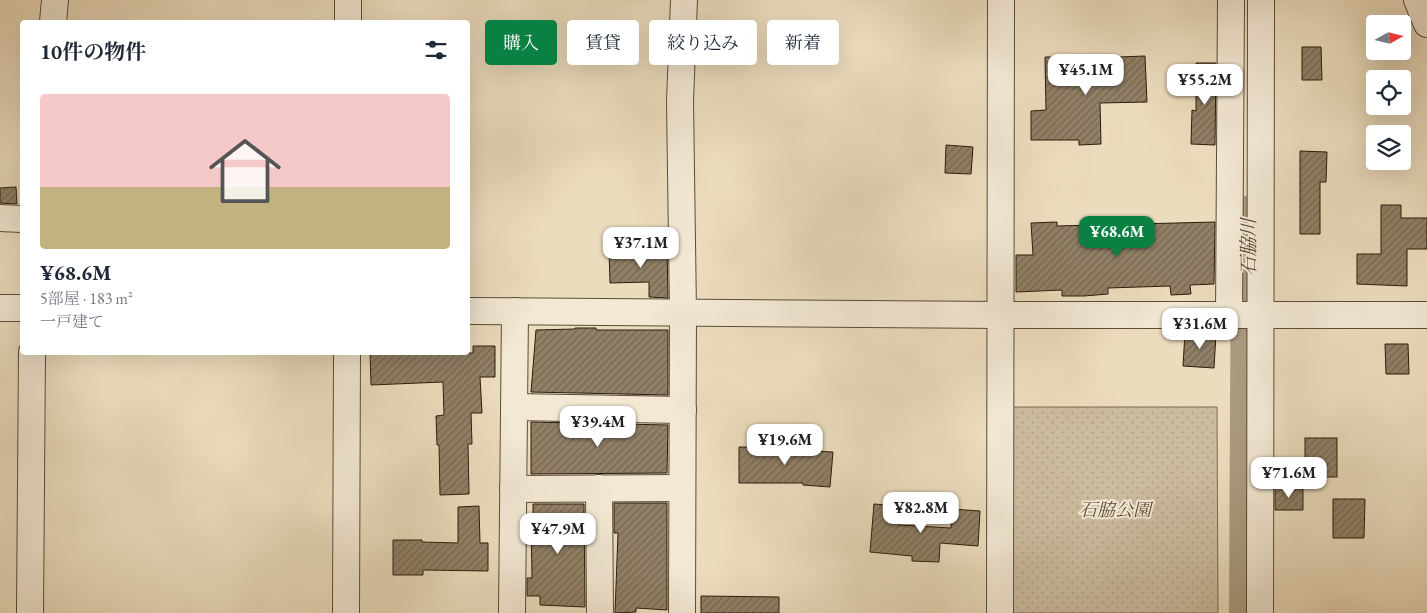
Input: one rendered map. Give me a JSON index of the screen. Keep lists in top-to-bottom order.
{
  "water": ["石脇川"],
  "parks": ["石脇公園"],
  "north": "right",
  "page": {
    "chip": [
      "購入",
      "賃貸",
      "絞り込み",
      "新着"
    ],
    "heading": "10件の物件",
    "price": [
      "¥45.1M",
      "¥55.2M",
      "¥68.6M",
      "¥37.1M",
      "¥31.6M",
      "¥39.4M",
      "¥19.6M",
      "¥71.6M",
      "¥82.8M",
      "¥47.9M"
    ],
    "list": [
      {
        "name": "¥68.6M",
        "note": "5部屋 · 183 m² · 一戸建て"
      }
    ]
  }
}
